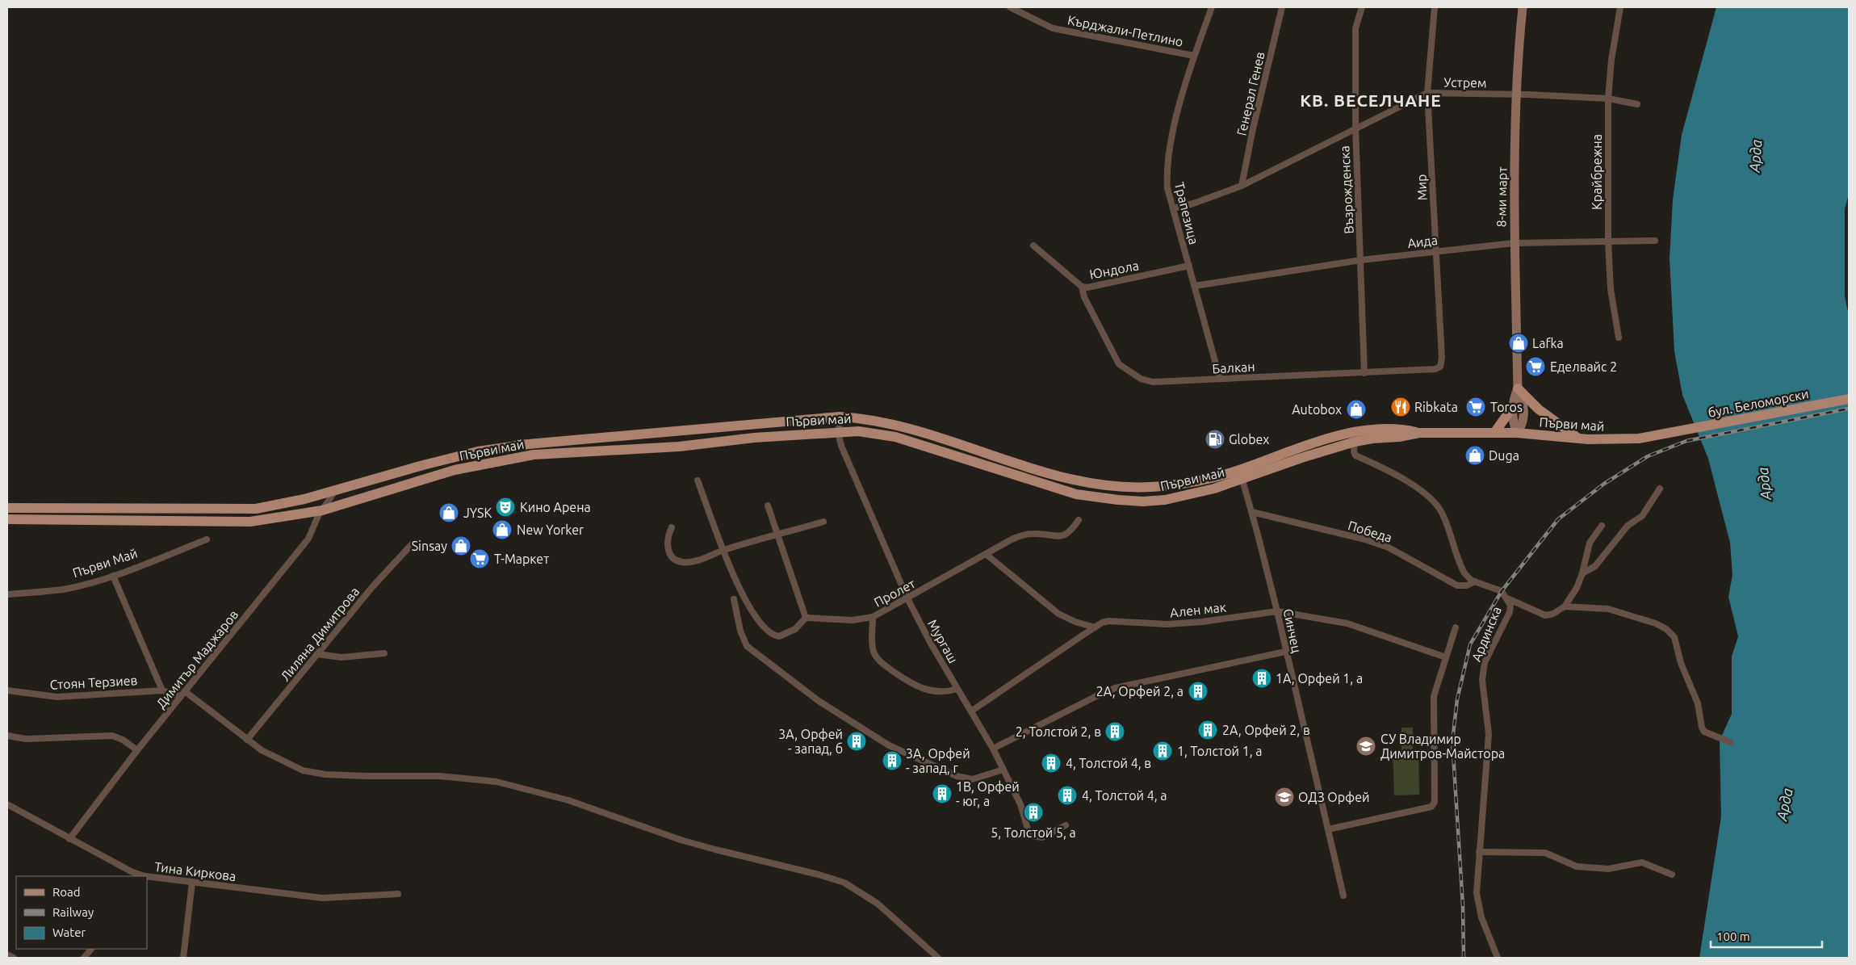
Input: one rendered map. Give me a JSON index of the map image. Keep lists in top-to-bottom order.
{
  "streets": {
    "main road": ["8-ми март", "бул. Беломорски", "Първи май"],
    "street": [
      "Кърджали-Петлино",
      "Устрем",
      "Генерал Генев",
      "Крайбрежна",
      "Мир",
      "Възрожденска",
      "Трапезица",
      "Аида",
      "Юндола",
      "Балкан",
      "Победа",
      "Първи Май",
      "Пролет",
      "Ален мак",
      "Синчец",
      "Лиляна Димитрова",
      "Ардинска",
      "Мургаш",
      "Димитър Маджаров",
      "Стоян Терзиев",
      "Тина Киркова"
    ]
  },
  "crossings": [
    ["Кърджали-Петлино", "Трапезица"],
    ["Устрем", "Генерал Генев"],
    ["Устрем", "Крайбрежна"],
    ["Устрем", "Мир"],
    ["Устрем", "Възрожденска"],
    ["Устрем", "8-ми март"],
    ["Устрем", "Трапезица"],
    ["Крайбрежна", "Аида"],
    ["Мир", "Аида"],
    ["Мир", "Балкан"],
    ["Възрожденска", "Аида"],
    ["Възрожденска", "Балкан"],
    ["8-ми март", "Аида"],
    ["Трапезица", "Аида"],
    ["Трапезица", "Юндола"],
    ["Трапезица", "Балкан"],
    ["Юндола", "Балкан"],
    ["бул. Беломорски", "Първи май"],
    ["Първи май", "Синчец"],
    ["Първи май", "Ардинска"],
    ["Първи май", "Мургаш"],
    ["Първи май", "Димитър Маджаров"],
    ["Победа", "Синчец"],
    ["Победа", "Ардинска"],
    ["Пролет", "Мургаш"],
    ["Ален мак", "Синчец"],
    ["Ален мак", "Мургаш"],
    ["Димитър Маджаров", "Стоян Терзиев"],
    ["Димитър Маджаров", "Тина Киркова"]
  ],
  "districts": ["КВ. ВЕСЕЛЧАНЕ"],
  "water": ["Арда"],
  "places": {
    "shop": [
      "Lafka",
      "Autobox",
      "Duga",
      "JYSK",
      "New Yorker",
      "Sinsay"
    ],
    "supermarket": ["Еделвайс 2", "Toros", "Т-Маркет"],
    "restaurant": ["Ribkata"],
    "fuel station": ["Globex"],
    "theatre": ["Кино Арена"],
    "building": [
      "1А, Орфей 1, а",
      "2А, Орфей 2, а",
      "2А, Орфей 2, в",
      "2, Толстой 2, в",
      "3А, Орфей - запад, б",
      "1, Толстой 1, а",
      "3А, Орфей - запад, г",
      "4, Толстой 4, в",
      "1В, Орфей - юг, а",
      "4, Толстой 4, а",
      "5, Толстой 5, а"
    ],
    "school or university": ["СУ Владимир Димитров-Майстора", "ОДЗ Орфей"]
  },
  "legend": ["Road", "Railway", "Water"],
  "scale_bar": "100 m"
}
